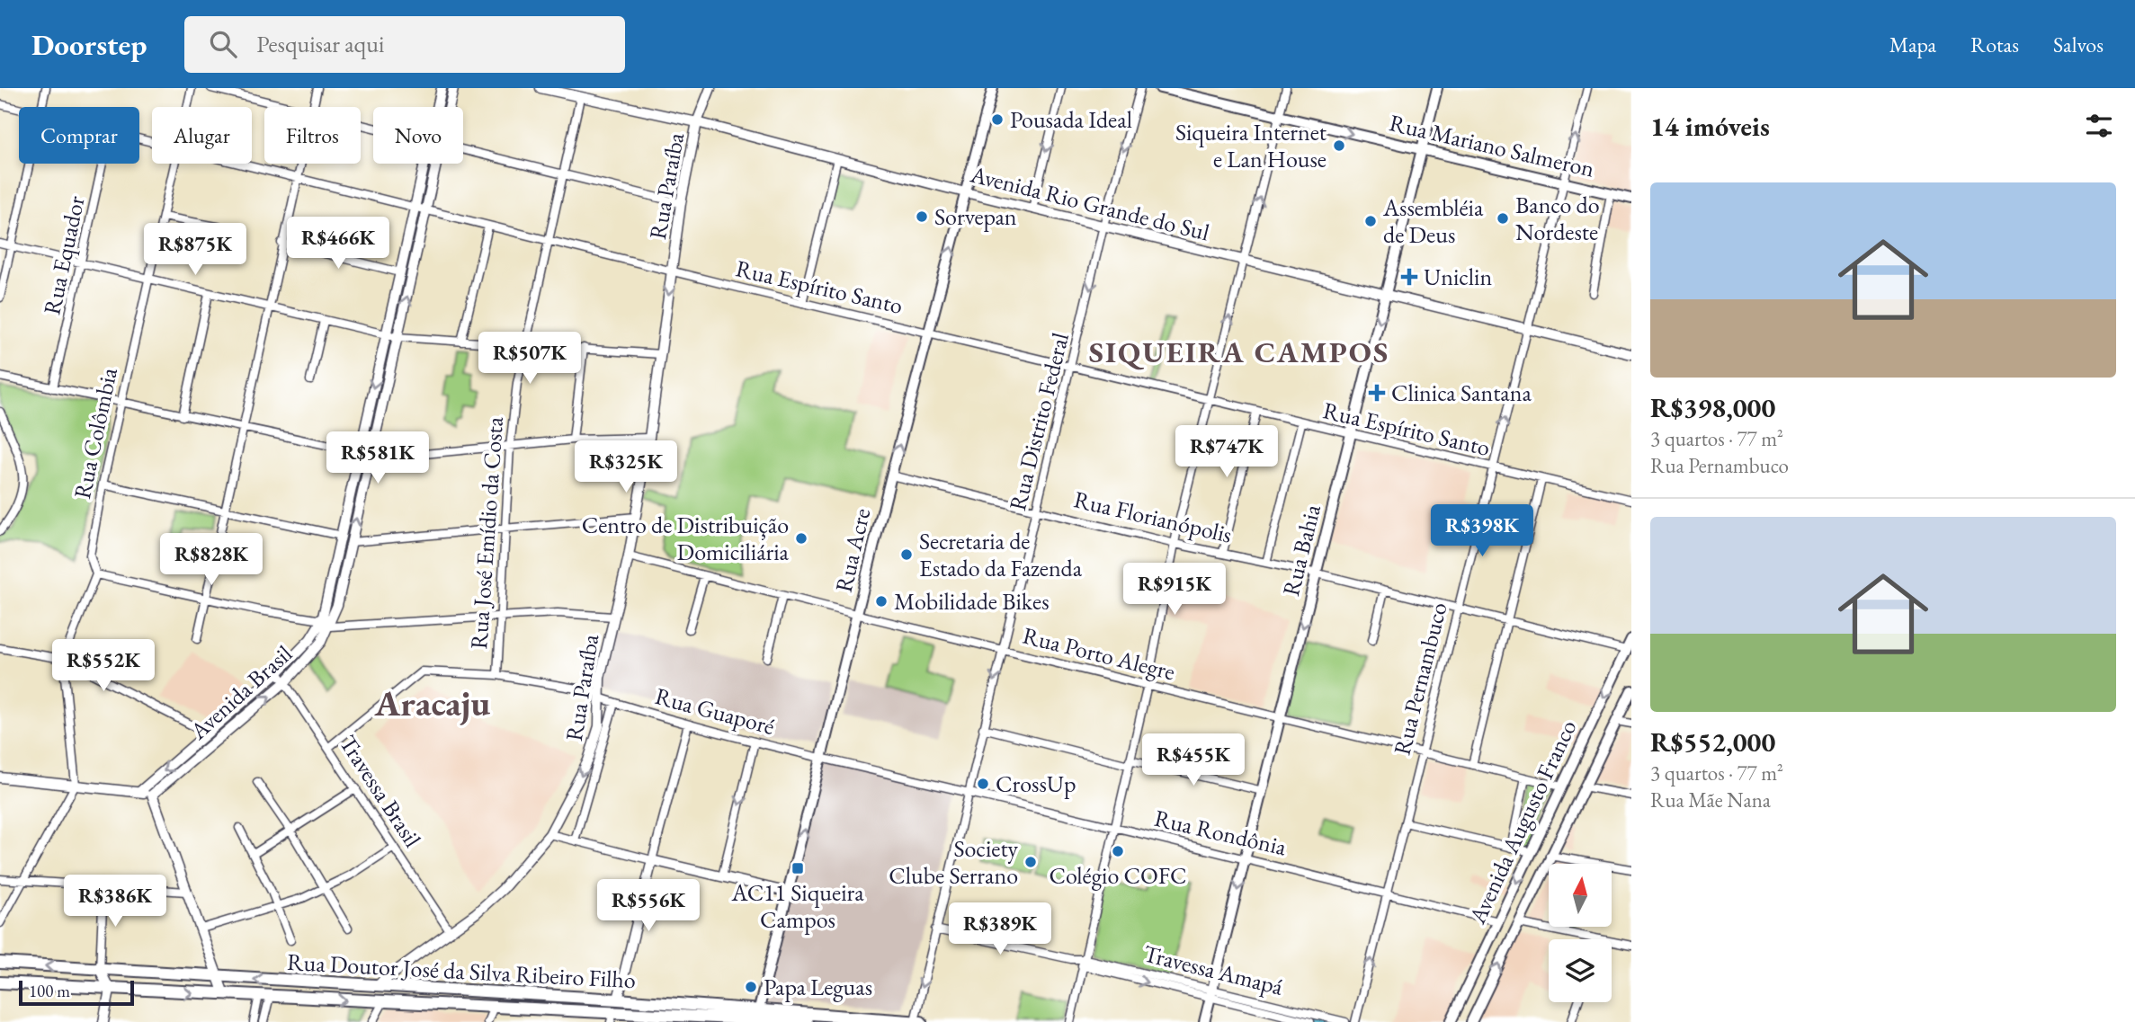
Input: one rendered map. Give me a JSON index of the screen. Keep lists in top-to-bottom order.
{
  "streets": {
    "main road": [
      "Rua Mariano Salmeron",
      "Rua Acre",
      "Rua Bahia",
      "Avenida Augusto Franco",
      "Rua Doutor José da Silva Ribeiro Filho"
    ],
    "street": [
      "Rua Paraíba",
      "Avenida Rio Grande do Sul",
      "Rua Equador",
      "Rua Espírito Santo",
      "Rua Distrito Federal",
      "Rua Colômbia",
      "Rua Florianópolis",
      "Rua José Emídio da Costa",
      "Rua Porto Alegre",
      "Rua Pernambuco",
      "Avenida Brasil",
      "Rua Guaporé",
      "Travessa Brasil",
      "Rua Rondônia",
      "Travessa Amapá"
    ]
  },
  "crossings": [
    ["Rua Mariano Salmeron", "Rua Bahia"],
    ["Rua Mariano Salmeron", "Rua Pernambuco"],
    ["Rua Paraíba", "Avenida Rio Grande do Sul"],
    ["Rua Paraíba", "Rua Espírito Santo"],
    ["Rua Paraíba", "Rua Porto Alegre"],
    ["Rua Paraíba", "Rua Guaporé"],
    ["Rua Paraíba", "Travessa Brasil"],
    ["Rua Paraíba", "Rua Doutor José da Silva Ribeiro Filho"],
    ["Avenida Rio Grande do Sul", "Rua Distrito Federal"],
    ["Avenida Rio Grande do Sul", "Rua José Emídio da Costa"],
    ["Avenida Rio Grande do Sul", "Rua Acre"],
    ["Avenida Rio Grande do Sul", "Rua Bahia"],
    ["Avenida Rio Grande do Sul", "Rua Pernambuco"],
    ["Rua Espírito Santo", "Rua Distrito Federal"],
    ["Rua Espírito Santo", "Rua José Emídio da Costa"],
    ["Rua Espírito Santo", "Rua Acre"],
    ["Rua Espírito Santo", "Rua Bahia"],
    ["Rua Espírito Santo", "Rua Pernambuco"],
    ["Rua Espírito Santo", "Avenida Brasil"],
    ["Rua Distrito Federal", "Rua Florianópolis"],
    ["Rua Distrito Federal", "Rua Porto Alegre"],
    ["Rua Distrito Federal", "Rua Rondônia"],
    ["Rua Distrito Federal", "Travessa Amapá"],
    ["Rua Distrito Federal", "Rua Doutor José da Silva Ribeiro Filho"],
    ["Rua Florianópolis", "Rua Acre"],
    ["Rua Florianópolis", "Rua Bahia"],
    ["Rua Florianópolis", "Rua Pernambuco"],
    ["Rua Florianópolis", "Avenida Augusto Franco"],
    ["Rua José Emídio da Costa", "Rua Guaporé"],
    ["Rua Acre", "Rua Porto Alegre"],
    ["Rua Acre", "Rua Guaporé"],
    ["Rua Acre", "Rua Rondônia"],
    ["Rua Acre", "Rua Doutor José da Silva Ribeiro Filho"],
    ["Rua Bahia", "Rua Porto Alegre"],
    ["Rua Bahia", "Rua Rondônia"],
    ["Rua Bahia", "Travessa Amapá"],
    ["Rua Porto Alegre", "Rua Pernambuco"],
    ["Rua Porto Alegre", "Avenida Augusto Franco"],
    ["Rua Pernambuco", "Rua Rondônia"],
    ["Avenida Brasil", "Travessa Brasil"],
    ["Rua Guaporé", "Travessa Brasil"],
    ["Rua Guaporé", "Rua Rondônia"],
    ["Avenida Augusto Franco", "Rua Rondônia"]
  ],
  "one_way": [
    "Rua Distrito Federal",
    "Rua Acre",
    "Rua Bahia",
    "Rua Pernambuco"
  ],
  "districts": ["SIQUEIRA CAMPOS", "Aracaju"],
  "places": {
    "other": [
      "Pousada Ideal",
      "Siqueira Internet e Lan House",
      "Sorvepan",
      "Banco do Nordeste",
      "Assembléia de Deus",
      "Centro de Distribuição Domiciliária",
      "Secretaria de Estado da Fazenda",
      "Mobilidade Bikes",
      "CrossUp",
      "Colégio COFC",
      "Society Clube Serrano",
      "Papa Leguas"
    ],
    "health": ["Uniclin", "Clinica Santana"],
    "transit": ["AC11 Siqueira Campos"]
  },
  "scale_bar": "100 m",
  "north": "top",
  "page": {
    "header": "Doorstep",
    "search": "Pesquisar aqui",
    "nav": ["Mapa", "Rotas", "Salvos"],
    "heading": "14 imóveis",
    "chip": [
      "Comprar",
      "Alugar",
      "Filtros",
      "Novo"
    ],
    "list": [
      {
        "name": "R$398,000",
        "note": "3 quartos · 77 m² · Rua Pernambuco"
      },
      {
        "name": "R$552,000",
        "note": "3 quartos · 77 m² · Rua Mãe Nana"
      }
    ],
    "price": [
      "R$466K",
      "R$875K",
      "R$507K",
      "R$747K",
      "R$581K",
      "R$325K",
      "R$398K",
      "R$828K",
      "R$915K",
      "R$552K",
      "R$455K",
      "R$386K",
      "R$556K",
      "R$389K"
    ],
    "scale": "100 m"
  }
}
